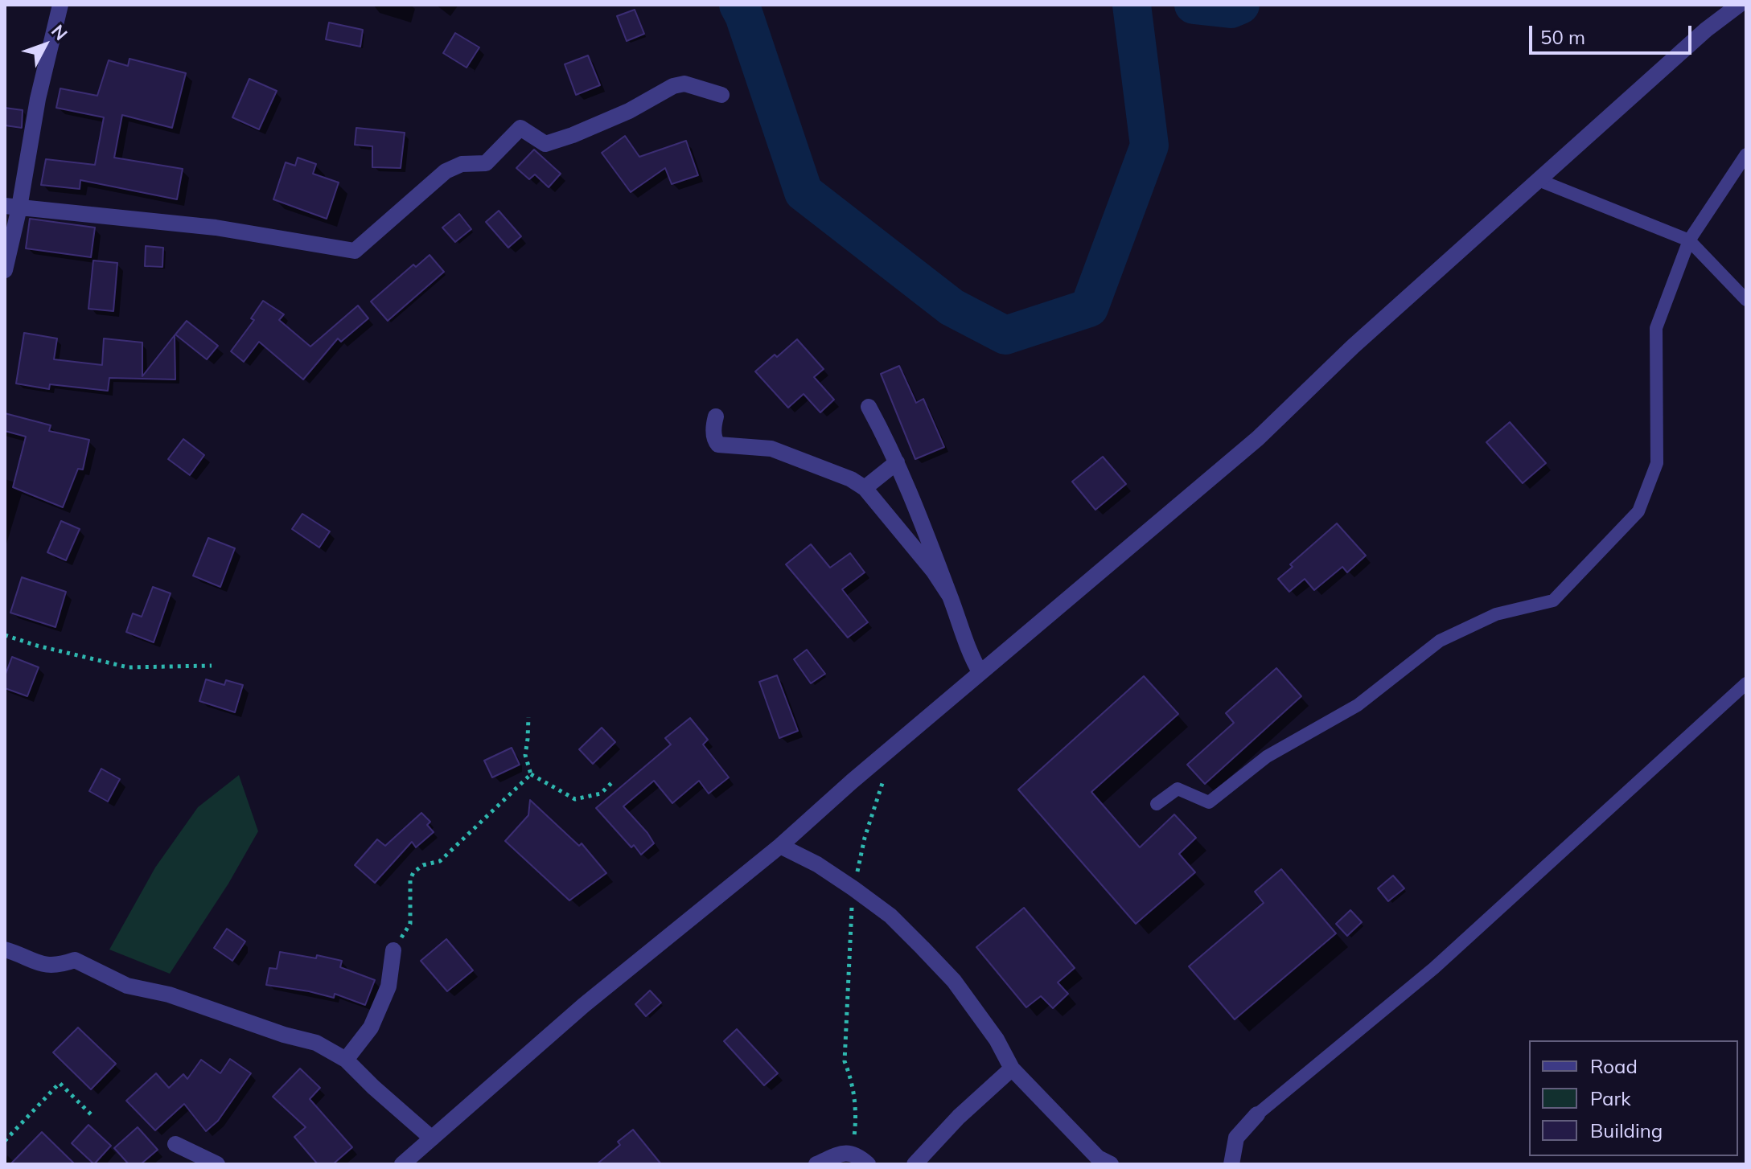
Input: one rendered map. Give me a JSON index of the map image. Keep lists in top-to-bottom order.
{
  "legend": ["Road", "Park", "Building"],
  "scale_bar": "50 m",
  "north": "top right"
}
